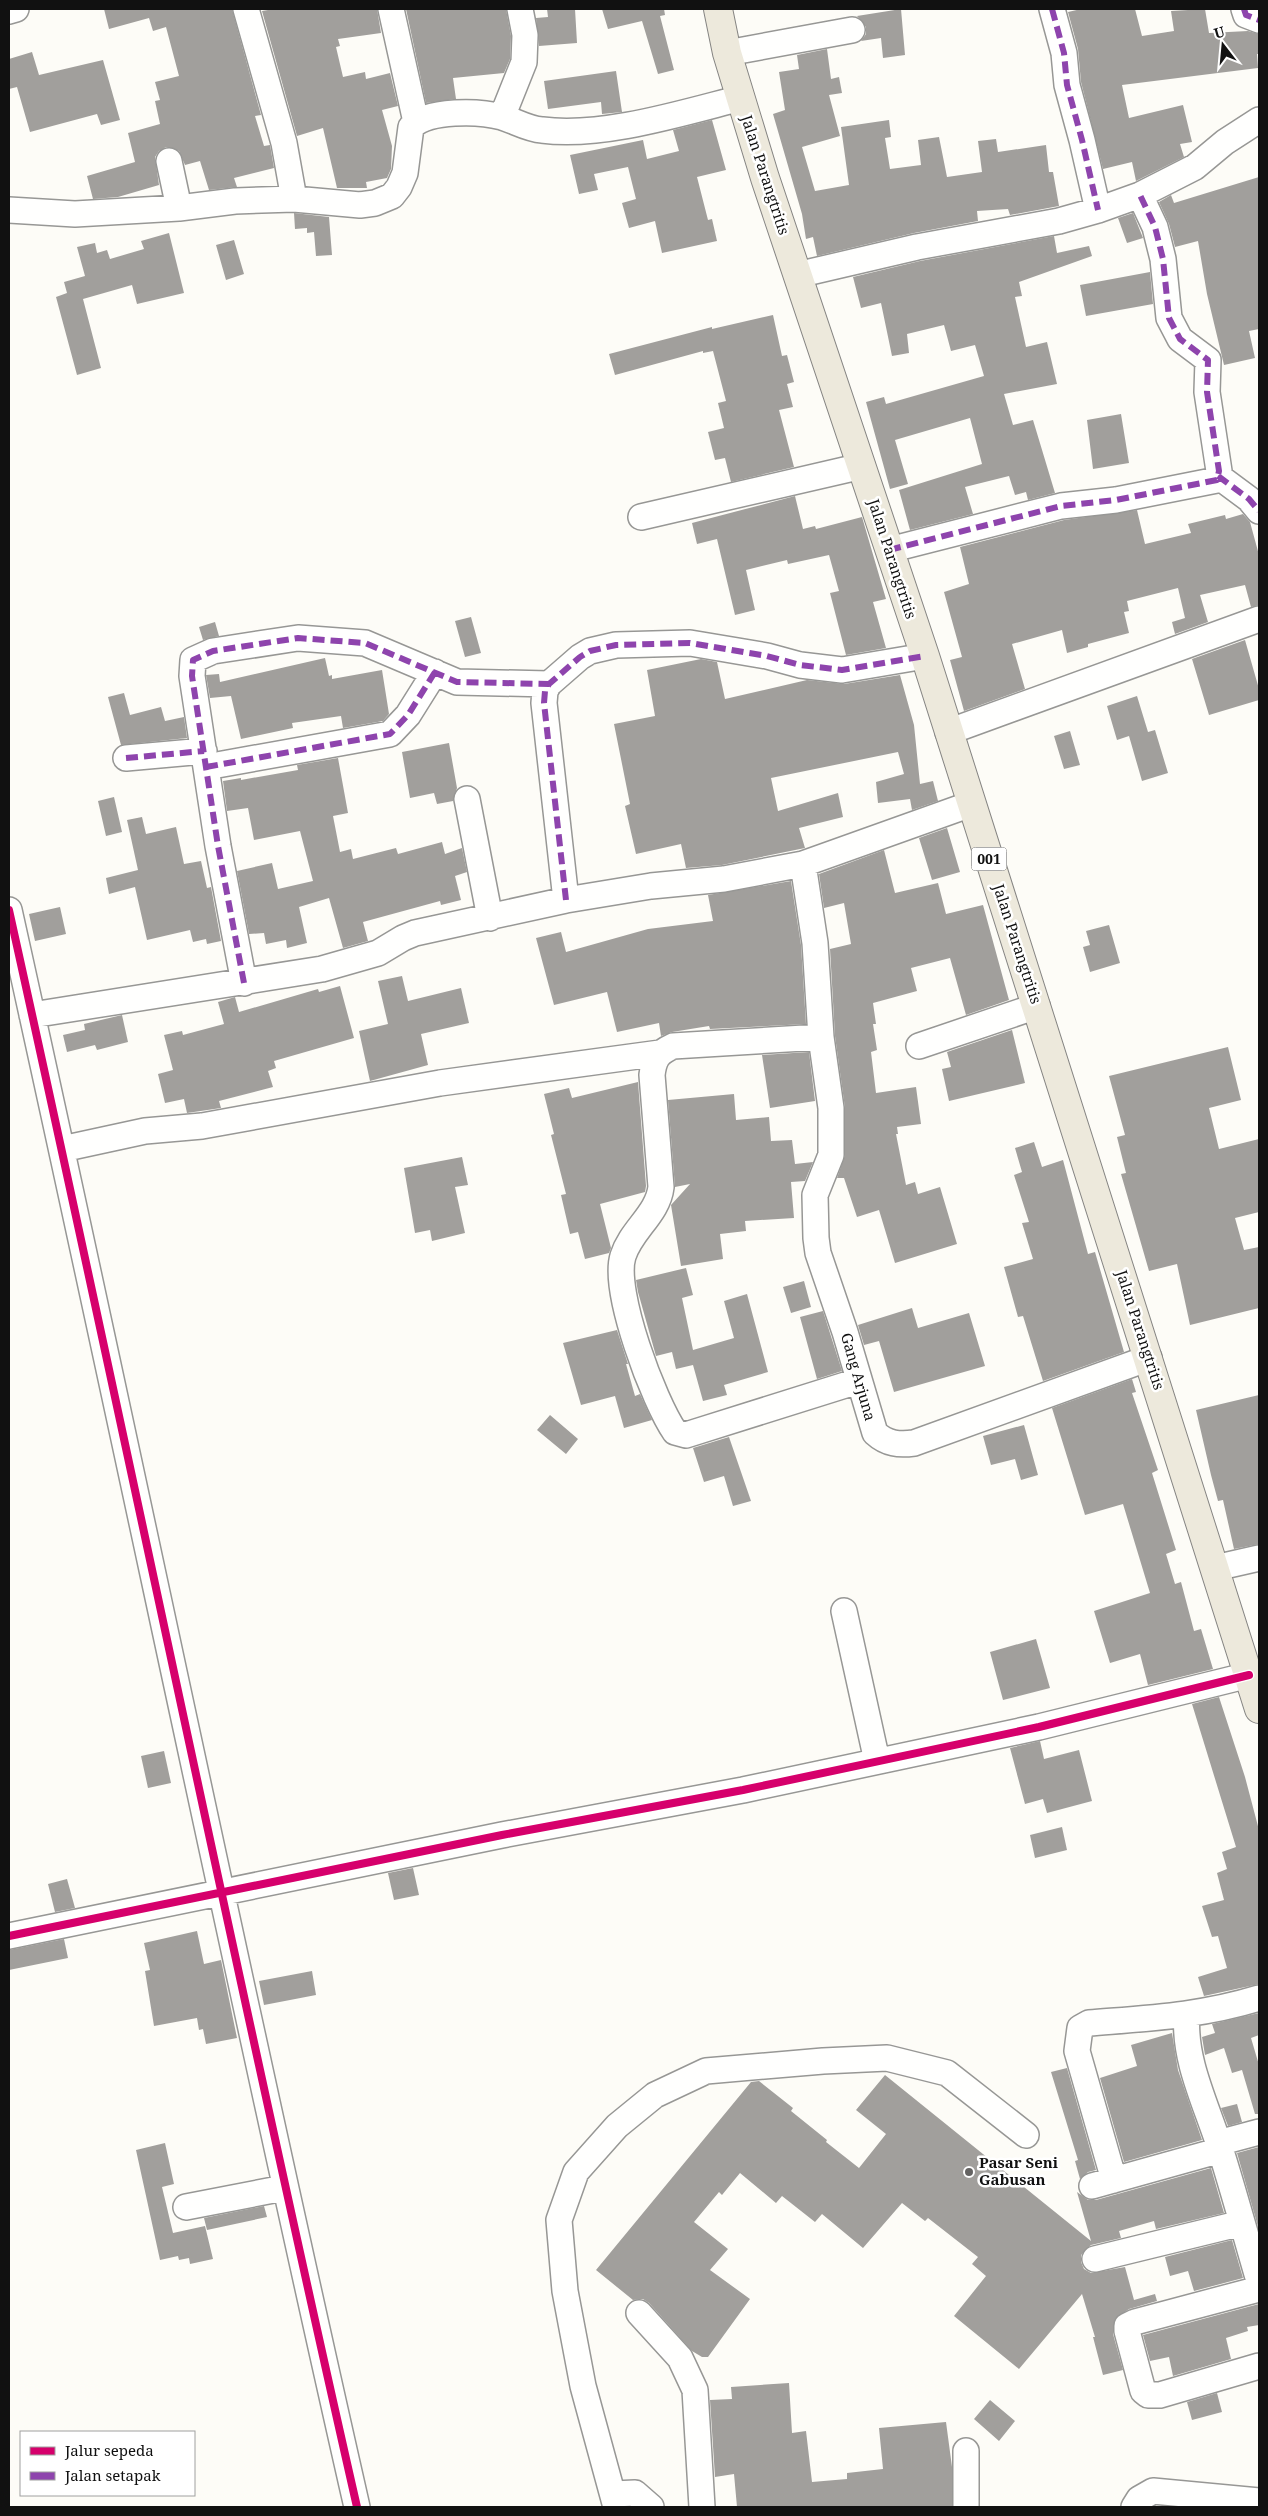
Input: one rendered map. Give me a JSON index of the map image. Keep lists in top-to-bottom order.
{
  "streets": {
    "main road": ["Jalan Parangtritis", "001"],
    "street": ["Gang Arjuna"]
  },
  "crossings": [
    ["Jalan Parangtritis", "Gang Arjuna"]
  ],
  "places": ["Pasar Seni Gabusan"],
  "legend": ["Jalur sepeda", "Jalan setapak"],
  "north": "top"
}
